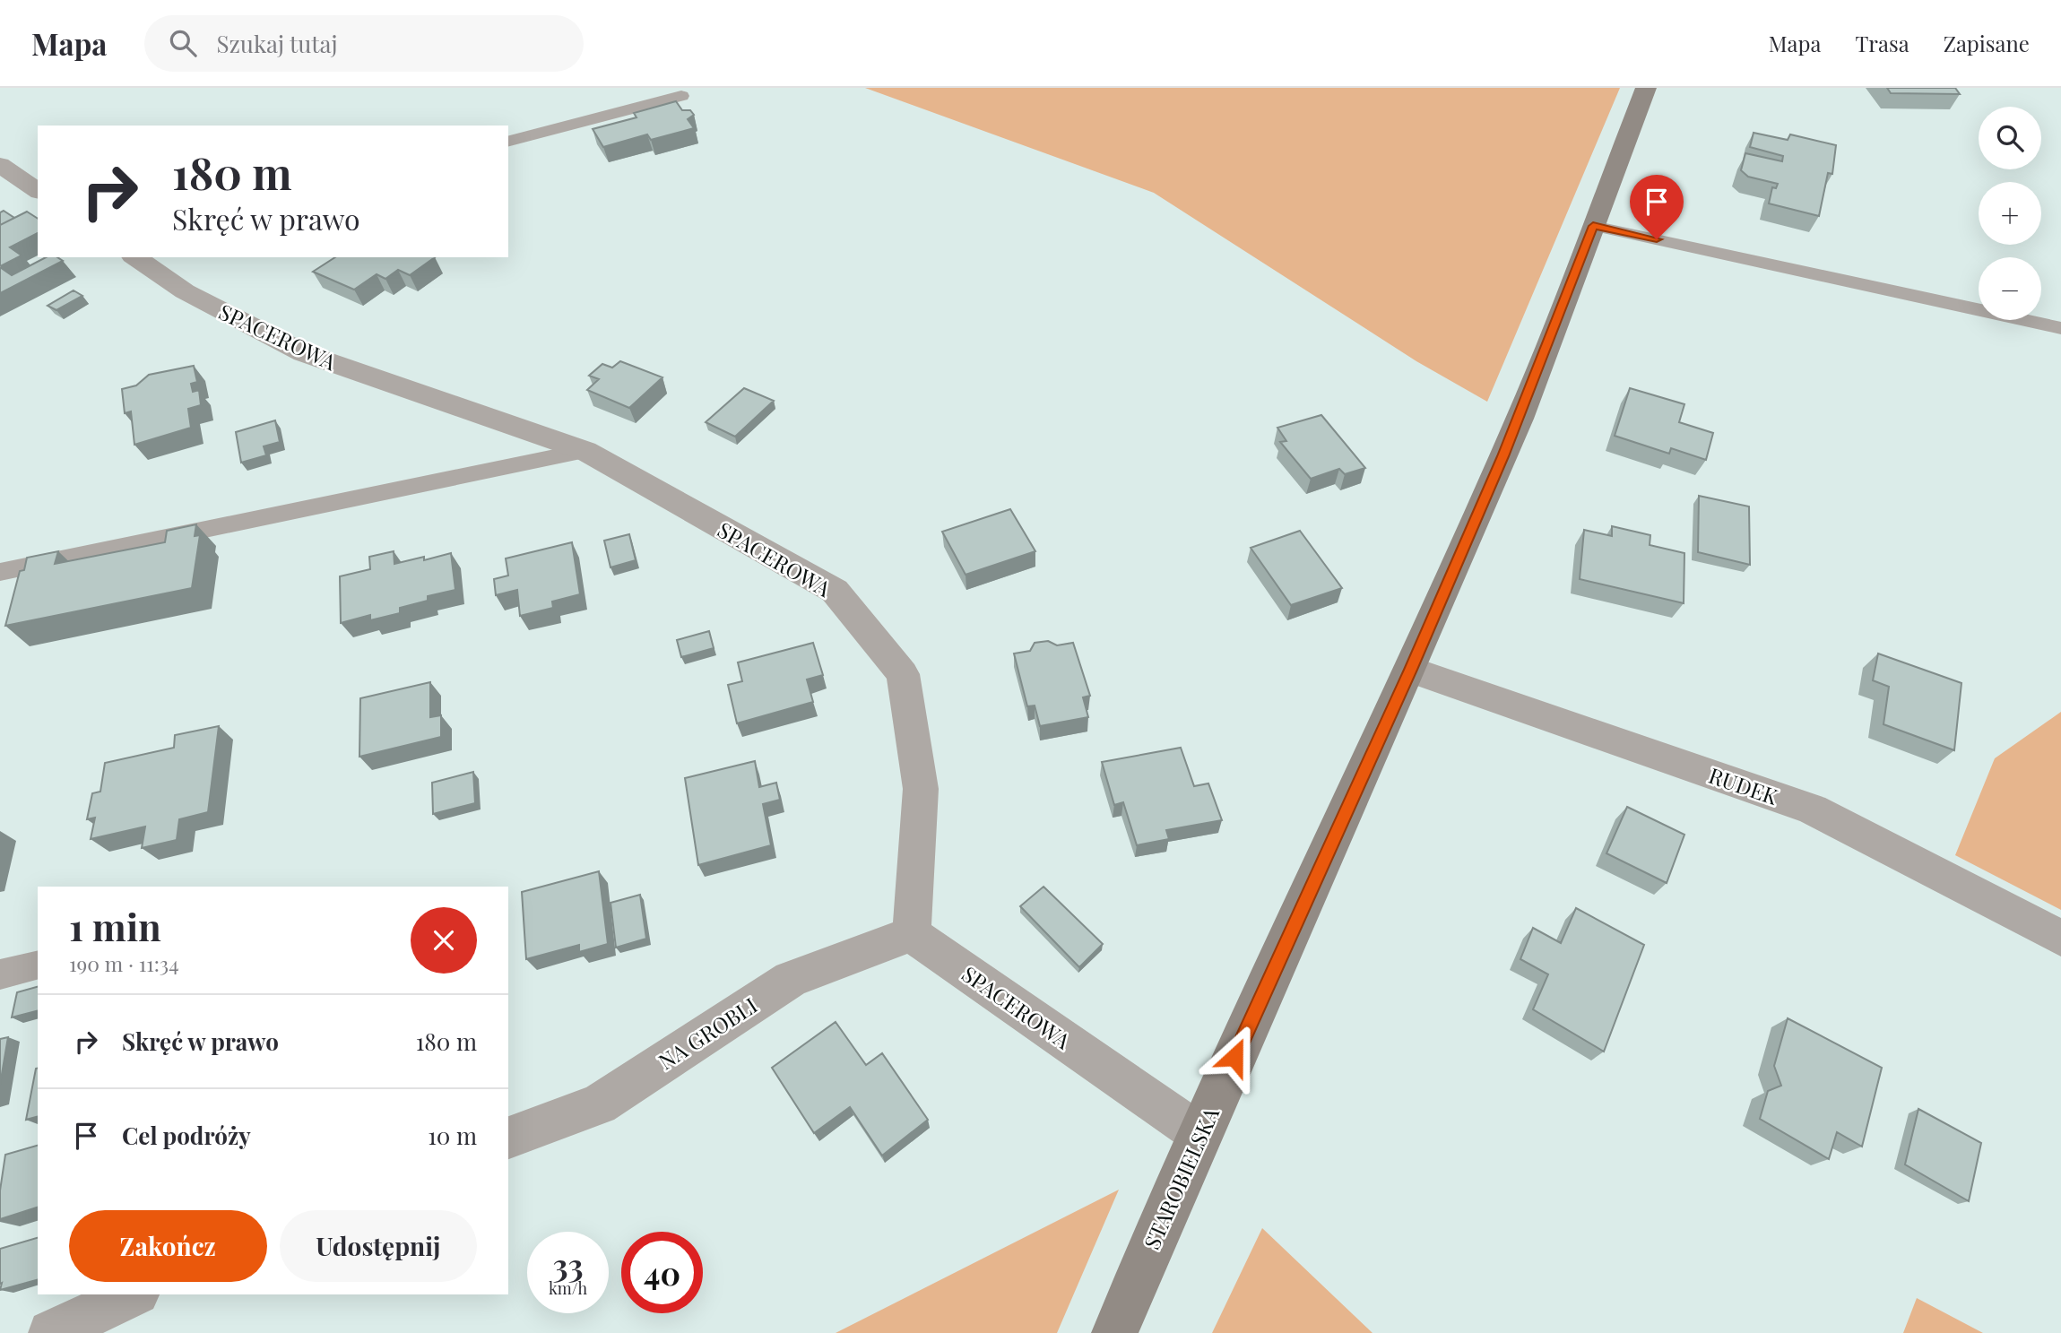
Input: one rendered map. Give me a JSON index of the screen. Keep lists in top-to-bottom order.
{
  "streets": {
    "street": [
      "SPACEROWA",
      "RUDEK",
      "NA GROBLI",
      "STAROBIELSKA"
    ]
  },
  "crossings": [
    ["SPACEROWA", "NA GROBLI"],
    ["SPACEROWA", "STAROBIELSKA"],
    ["RUDEK", "STAROBIELSKA"]
  ],
  "page": {
    "header": "Mapa",
    "search": "Szukaj tutaj",
    "nav": ["Mapa", "Trasa", "Zapisane"],
    "map_buttons": ["+", "−"],
    "turn": ["180 m", "Skręć w prawo"],
    "heading": ["1 min", "190 m · 11:34"],
    "list": [
      {
        "name": "Skręć w prawo",
        "value": "180 m"
      },
      {
        "name": "Cel podróży",
        "value": "10 m"
      }
    ],
    "buttons": ["Zakończ", "Udostępnij"],
    "speed": "33 km/h",
    "limit": "40"
  }
}
